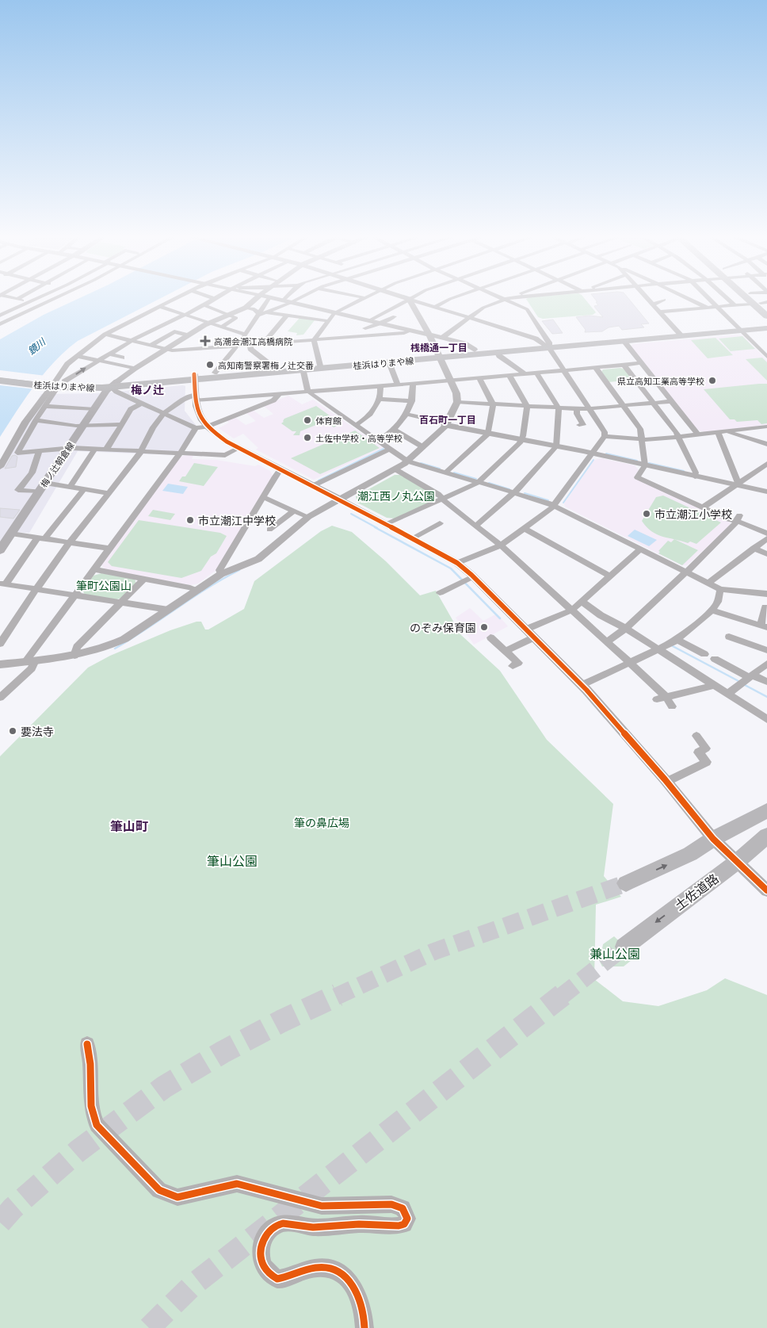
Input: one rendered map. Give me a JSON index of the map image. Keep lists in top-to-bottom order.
{
  "streets": {
    "highway": ["土佐道路"],
    "main road": ["桂浜はりまや線", "梅ノ辻朝倉線"]
  },
  "crossings": [
    ["桂浜はりまや線", "梅ノ辻朝倉線"]
  ],
  "districts": [
    "桟橋通一丁目",
    "梅ノ辻",
    "百石町一丁目",
    "筆山町"
  ],
  "water": ["鏡川"],
  "parks": [
    "潮江西ノ丸公園",
    "筆町公園山",
    "筆の鼻広場",
    "筆山公園",
    "兼山公園"
  ],
  "places": {
    "health": ["高潮会潮江高橋病院"],
    "other": [
      "高知南警察署梅ノ辻交番",
      "県立高知工業高等学校",
      "体育館",
      "土佐中学校・高等学校",
      "市立潮江小学校",
      "市立潮江中学校",
      "のぞみ保育園",
      "要法寺"
    ]
  }
}
